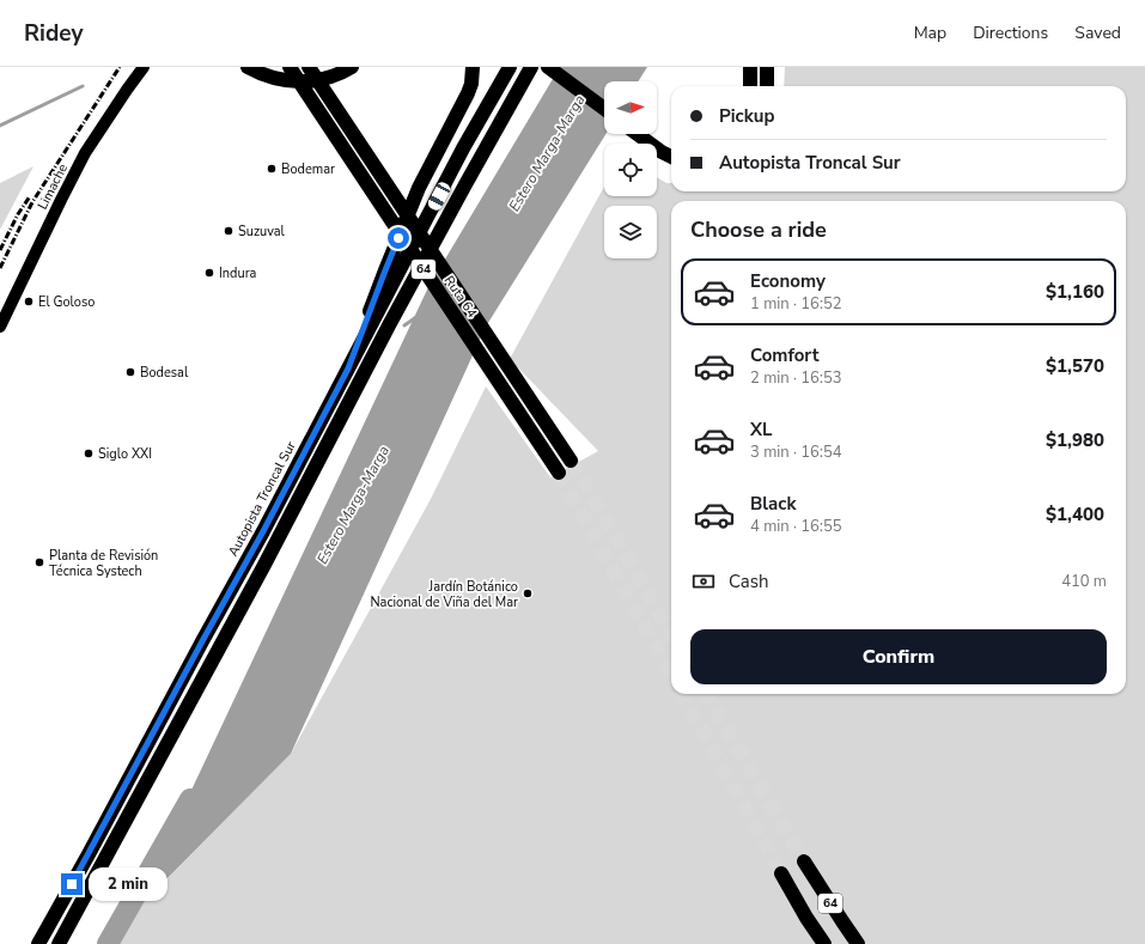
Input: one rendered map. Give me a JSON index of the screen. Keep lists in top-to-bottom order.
{
  "streets": {
    "highway": ["64", "Ruta 64", "Autopista Troncal Sur"],
    "main road": ["Limache"]
  },
  "water": ["Estero Marga-Marga"],
  "places": [
    "Bodemar",
    "Suzuval",
    "Indura",
    "El Goloso",
    "Bodesal",
    "Siglo XXI",
    "Planta de Revisión Técnica Systech",
    "Jardín Botánico Nacional de Viña del Mar"
  ],
  "north": "right",
  "page": {
    "header": "Ridey",
    "nav": ["Map", "Directions", "Saved"],
    "banner": ["Pickup", "Autopista Troncal Sur"],
    "heading": "Choose a ride",
    "list": [
      {
        "name": "Economy",
        "note": "1 min · 16:52",
        "value": "$1,160"
      },
      {
        "name": "Comfort",
        "note": "2 min · 16:53",
        "value": "$1,570"
      },
      {
        "name": "XL",
        "note": "3 min · 16:54",
        "value": "$1,980"
      },
      {
        "name": "Black",
        "note": "4 min · 16:55",
        "value": "$1,400"
      }
    ],
    "pay": ["Cash", "410 m"],
    "buttons": "Confirm",
    "bubble": "2 min"
  }
}
